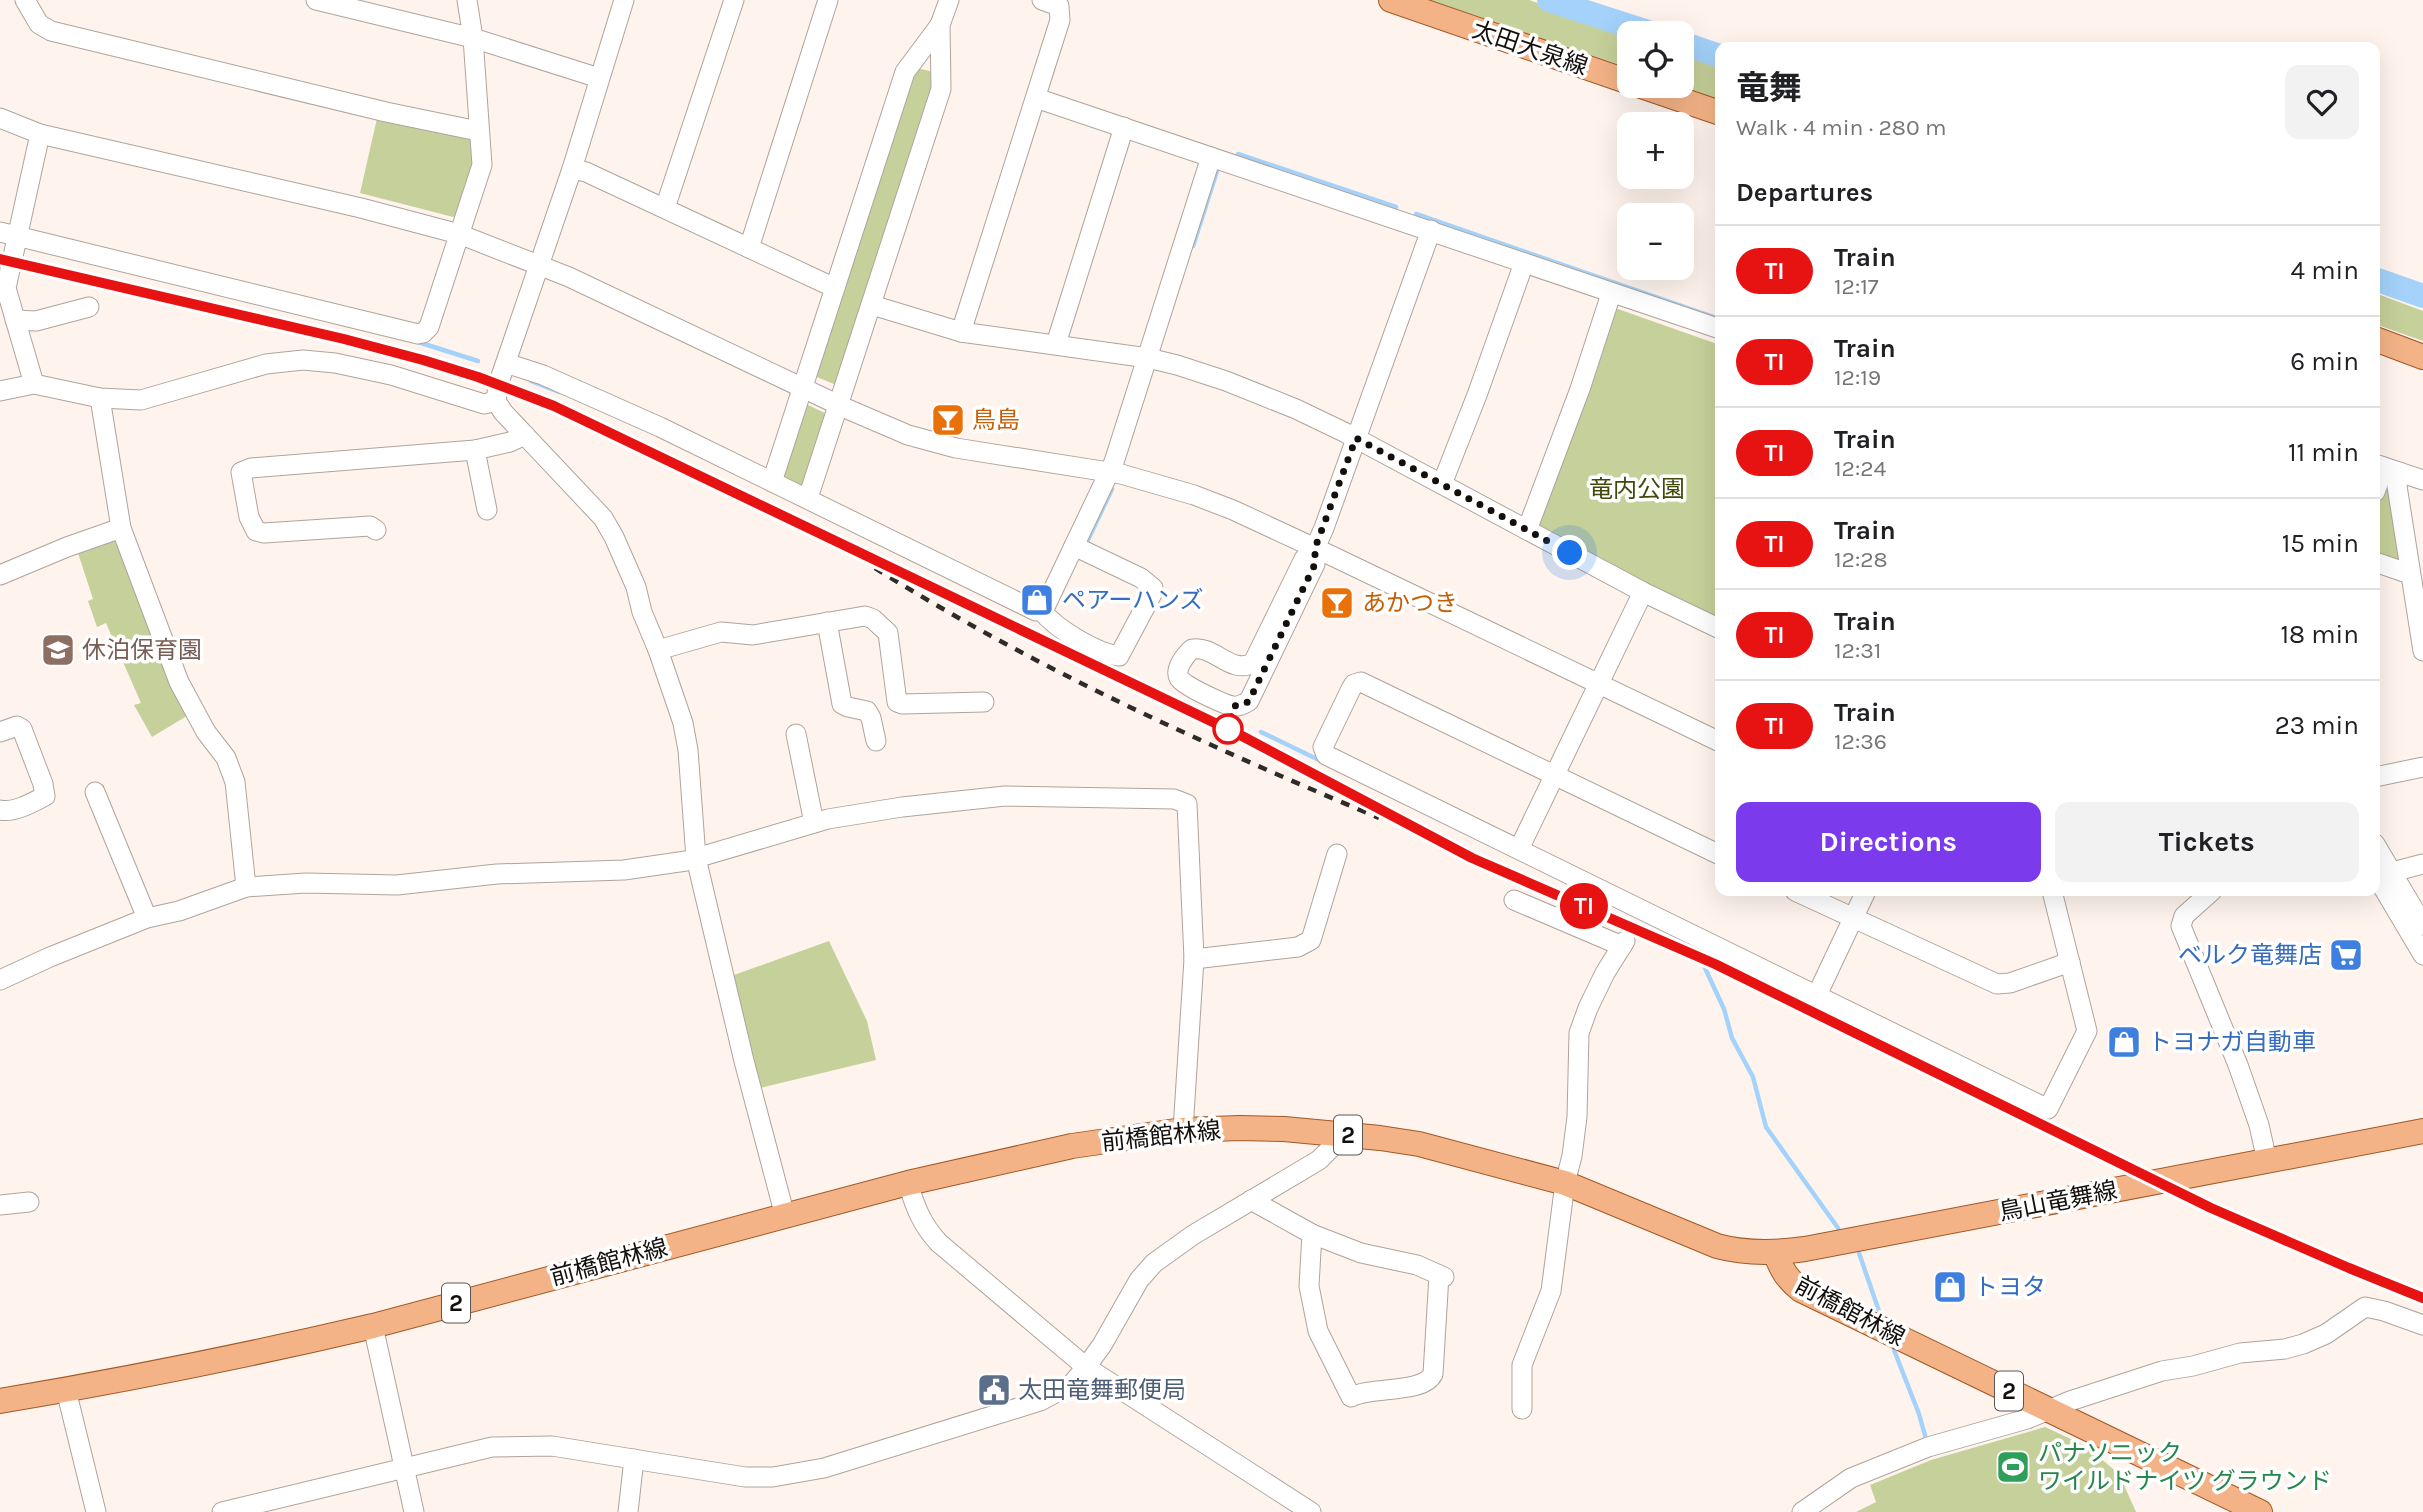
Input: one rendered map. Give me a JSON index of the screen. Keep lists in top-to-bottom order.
{
  "streets": {
    "main road": [
      "太田大泉線",
      "2",
      "前橋館林線",
      "鳥山竜舞線"
    ]
  },
  "crossings": [
    ["前橋館林線", "鳥山竜舞線"]
  ],
  "parks": ["竜内公園"],
  "places": {
    "bar": ["鳥島", "あかつき"],
    "shop": ["ペアーハンズ", "トヨナガ自動車", "トヨタ"],
    "school or university": ["休泊保育園"],
    "supermarket": ["ベルク竜舞店"],
    "public building": ["太田竜舞郵便局"],
    "sports": ["パナソニック ワイルドナイツ グラウンド"]
  },
  "page": {
    "on_map": "TI",
    "map_buttons": ["+", "−"],
    "heading": [
      ["竜舞", "Walk · 4 min · 280 m"],
      "Departures"
    ],
    "list": [
      {
        "mark": "TI",
        "name": "Train",
        "note": "12:17",
        "value": "4 min"
      },
      {
        "mark": "TI",
        "name": "Train",
        "note": "12:19",
        "value": "6 min"
      },
      {
        "mark": "TI",
        "name": "Train",
        "note": "12:24",
        "value": "11 min"
      },
      {
        "mark": "TI",
        "name": "Train",
        "note": "12:28",
        "value": "15 min"
      },
      {
        "mark": "TI",
        "name": "Train",
        "note": "12:31",
        "value": "18 min"
      },
      {
        "mark": "TI",
        "name": "Train",
        "note": "12:36",
        "value": "23 min"
      }
    ],
    "buttons": ["Directions", "Tickets"]
  }
}
